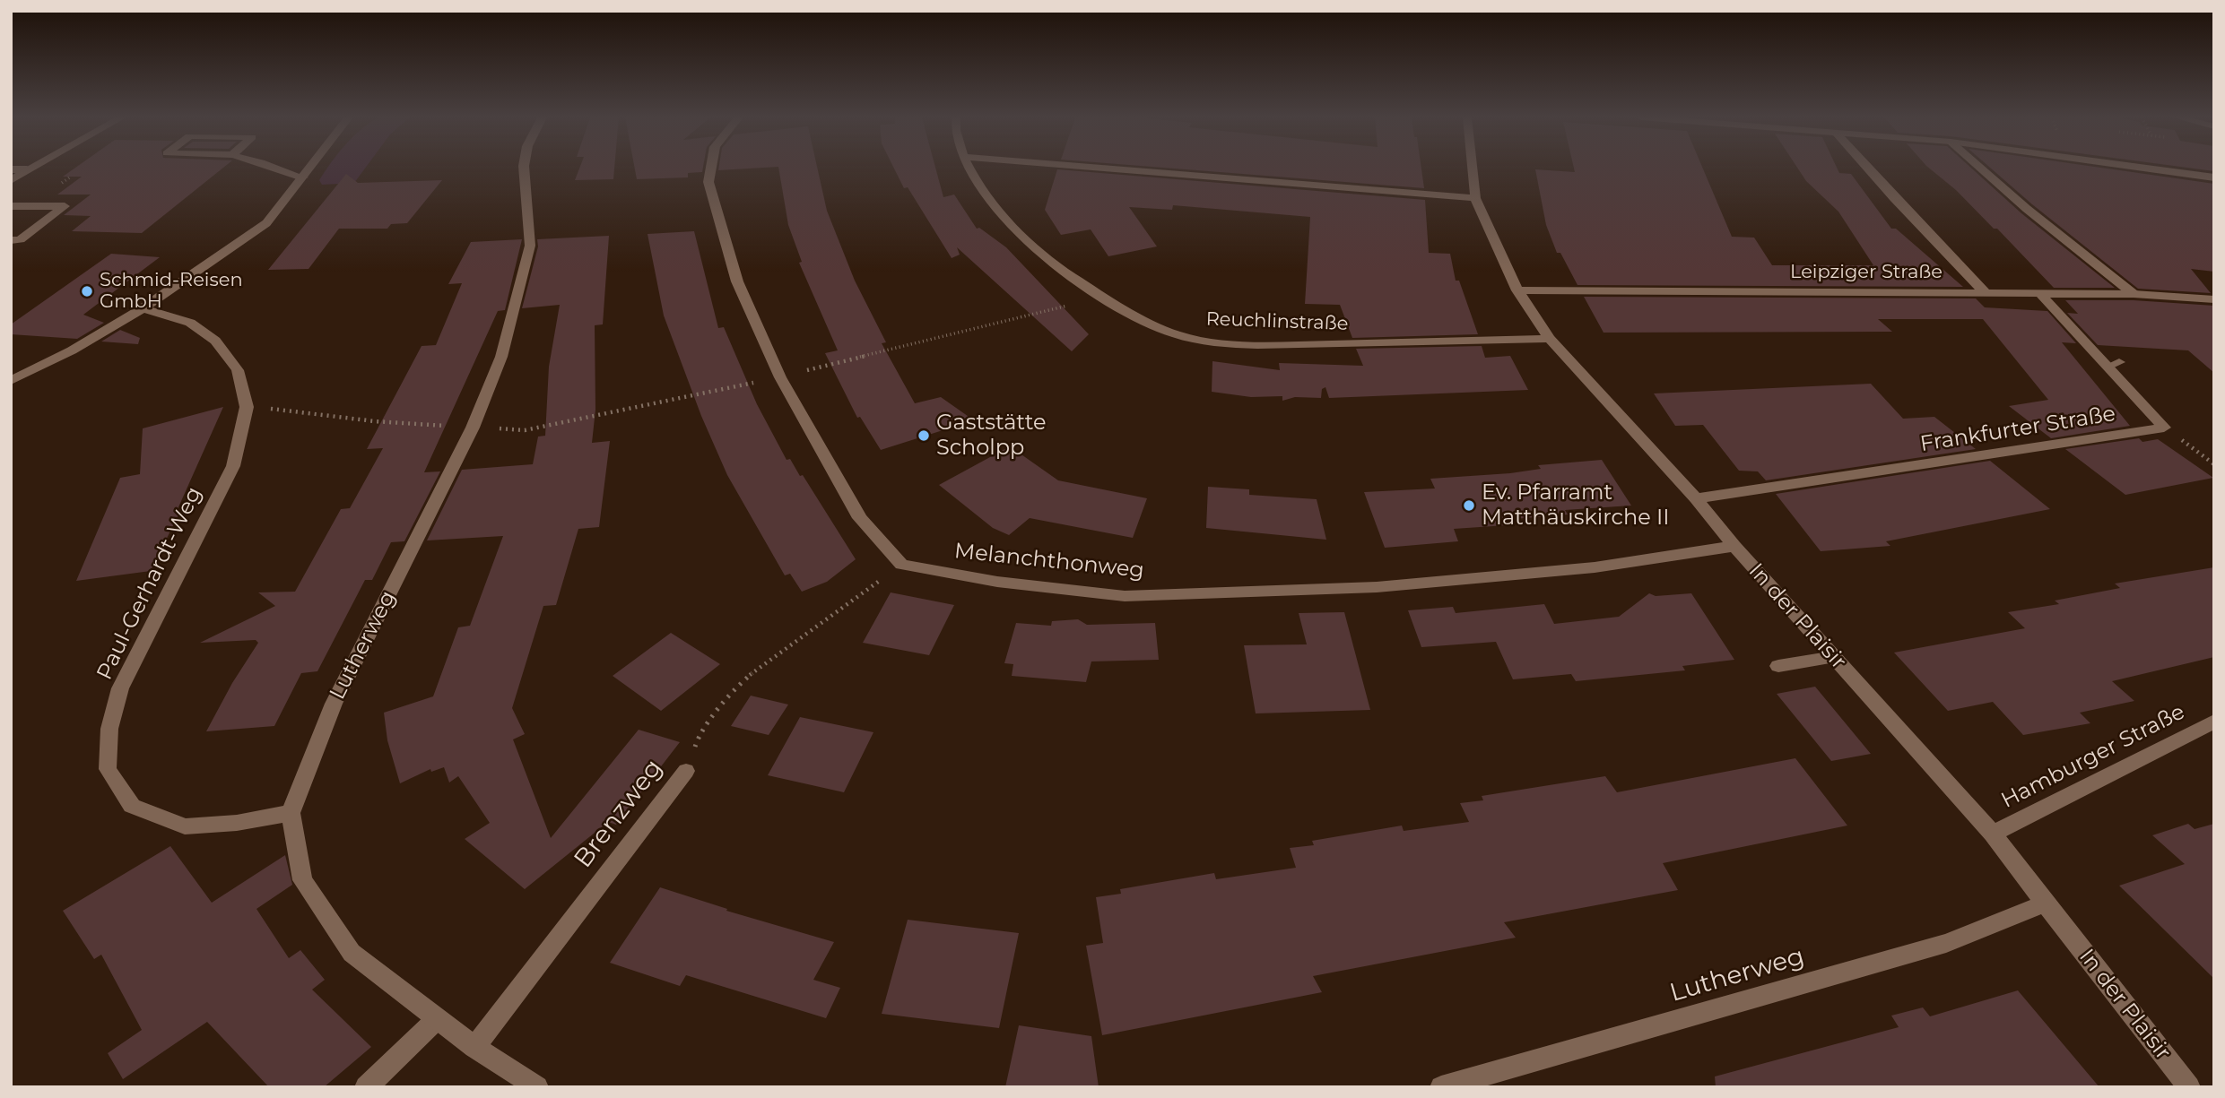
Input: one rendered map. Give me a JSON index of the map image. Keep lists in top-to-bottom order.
{
  "streets": {
    "street": [
      "Leipziger Straße",
      "Reuchlinstraße",
      "Frankfurter Straße",
      "Melanchthonweg",
      "Paul-Gerhardt-Weg",
      "In der Plaisir",
      "Lutherweg",
      "Hamburger Straße",
      "Brenzweg"
    ]
  },
  "crossings": [
    ["Leipziger Straße", "Frankfurter Straße"],
    ["Leipziger Straße", "In der Plaisir"],
    ["Reuchlinstraße", "In der Plaisir"],
    ["Frankfurter Straße", "In der Plaisir"],
    ["Melanchthonweg", "In der Plaisir"],
    ["Melanchthonweg", "Brenzweg"],
    ["Paul-Gerhardt-Weg", "Lutherweg"],
    ["In der Plaisir", "Lutherweg"],
    ["In der Plaisir", "Hamburger Straße"]
  ],
  "places": ["Schmid-Reisen GmbH", "Gaststätte Scholpp", "Ev. Pfarramt Matthäuskirche II"]
}
